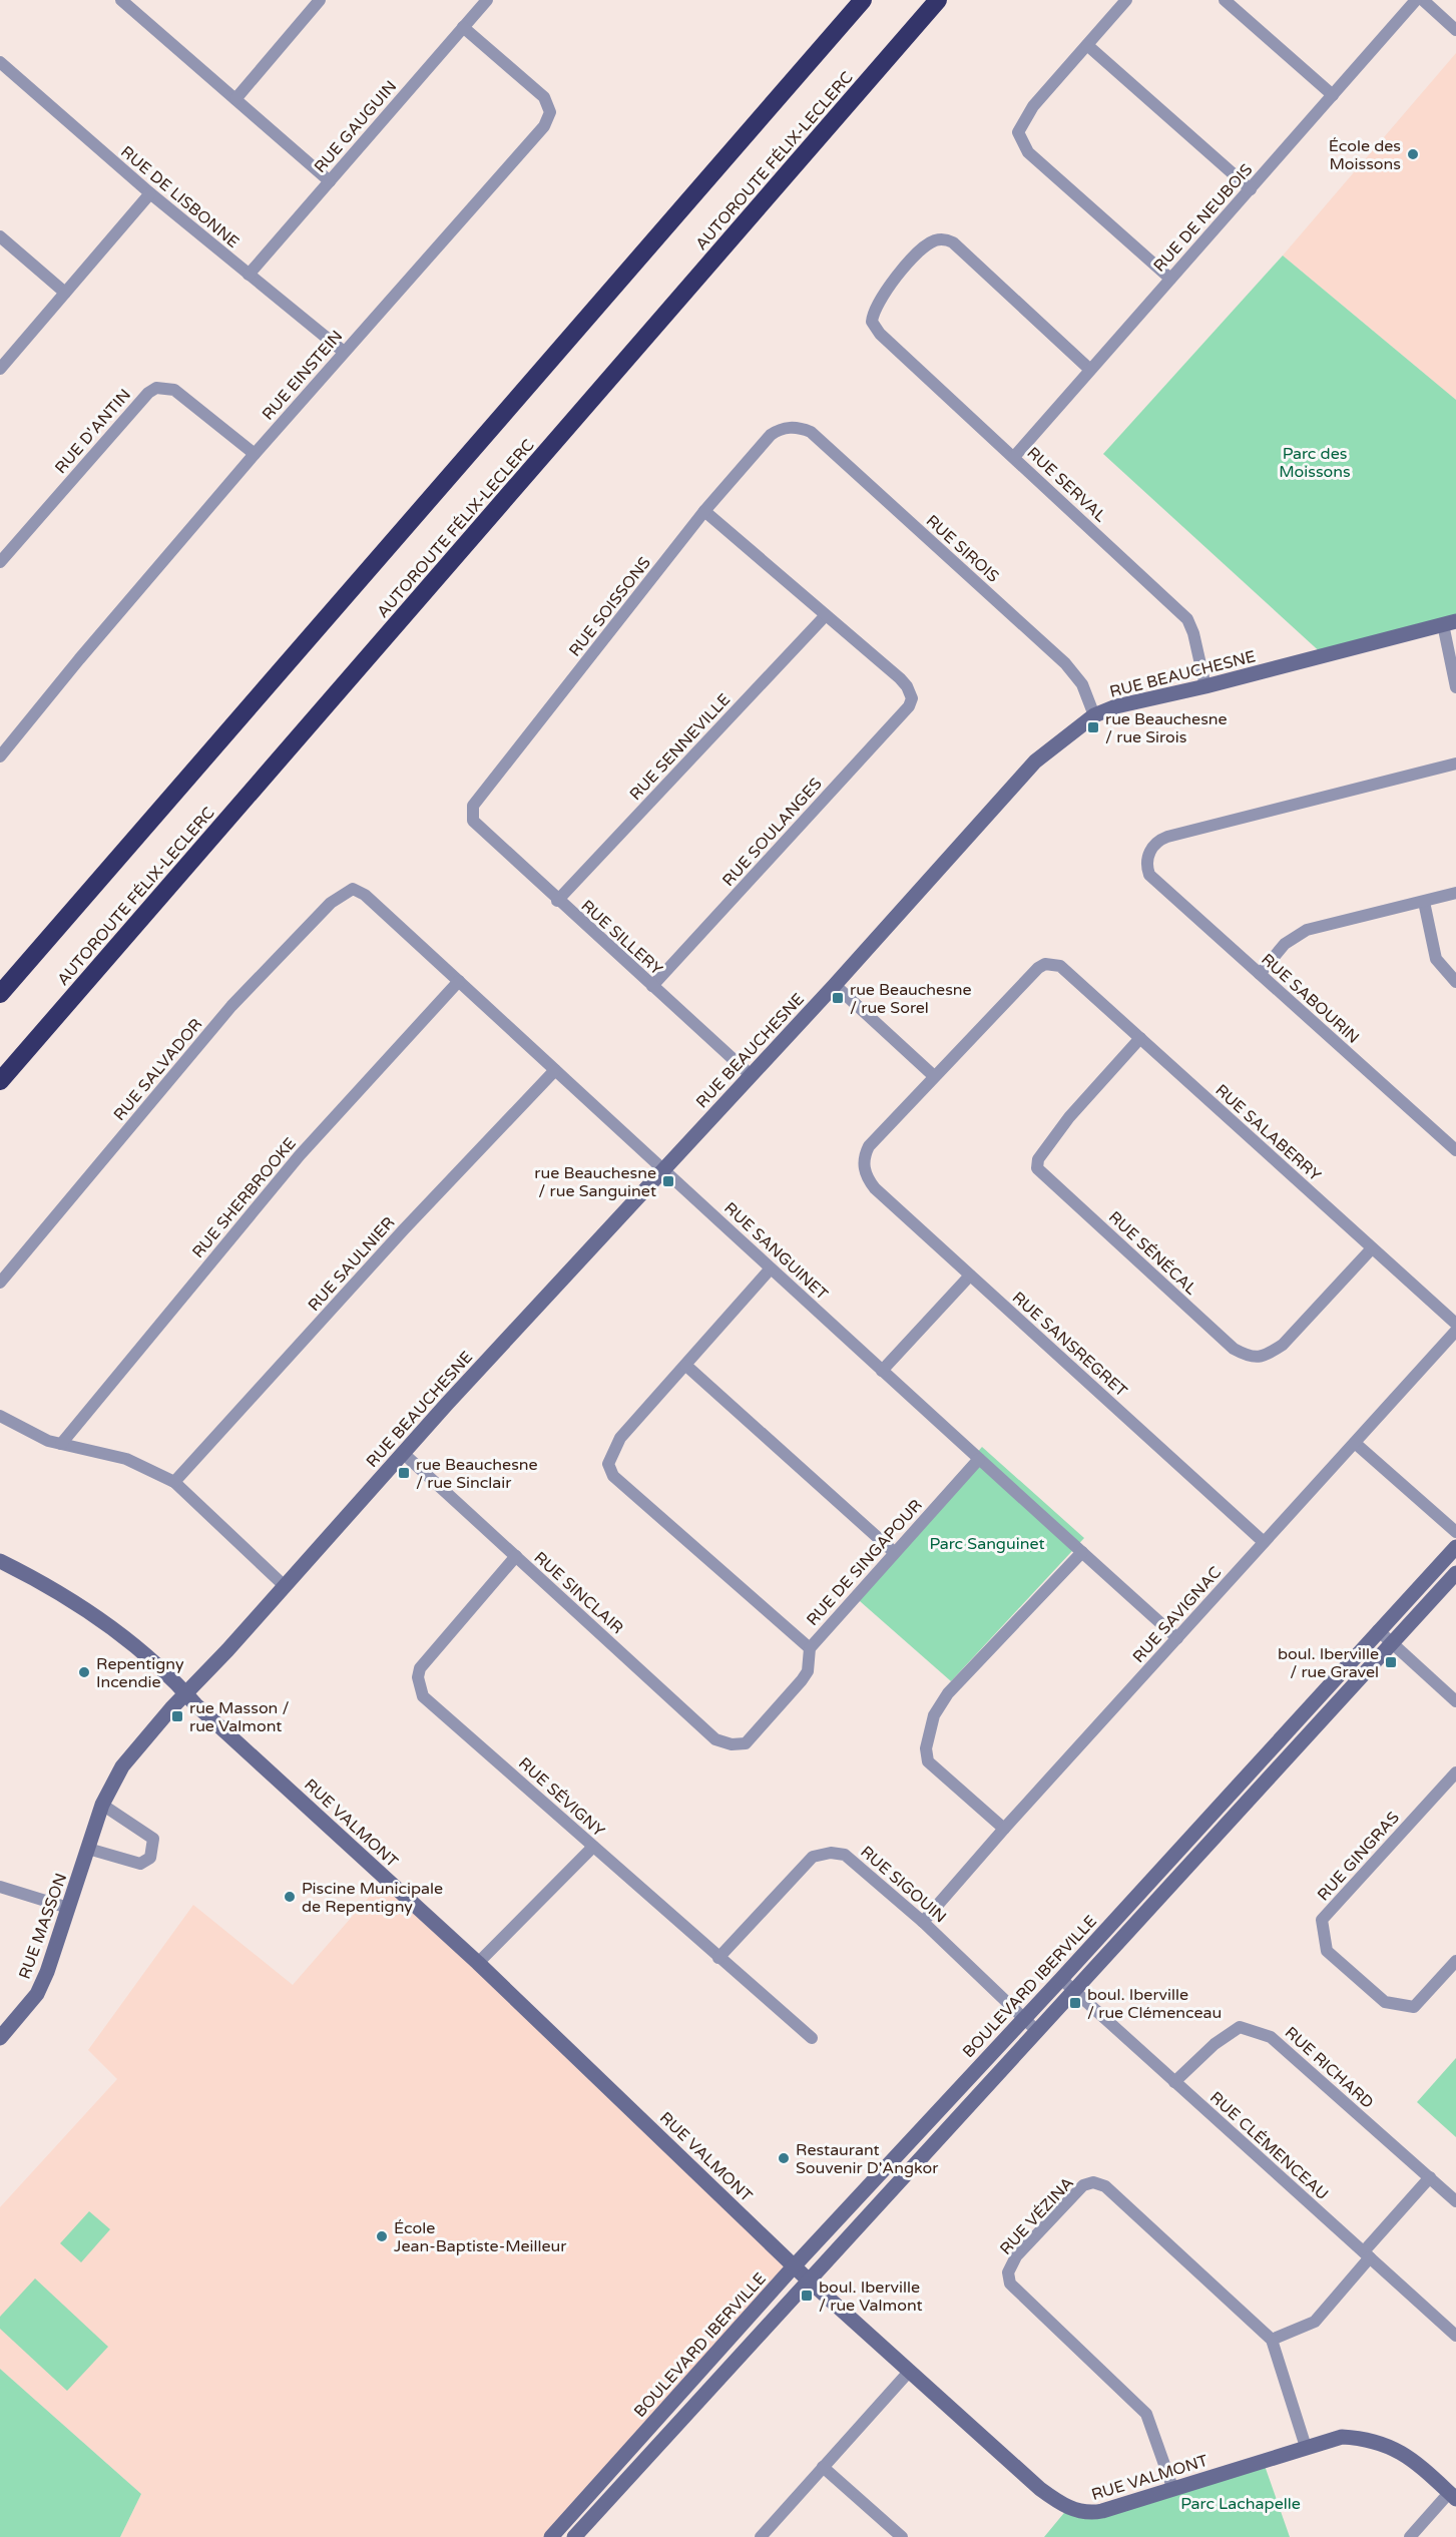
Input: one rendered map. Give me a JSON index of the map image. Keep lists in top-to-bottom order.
{
  "streets": {
    "highway": ["AUTOROUTE FÉLIX-LECLERC"],
    "street": [
      "RUE GAUGUIN",
      "RUE DE LISBONNE",
      "RUE DE NEUBOIS",
      "RUE EINSTEIN",
      "RUE D'ANTIN",
      "RUE SERVAL",
      "RUE SIROIS",
      "RUE SOISSONS",
      "RUE BEAUCHESNE",
      "RUE SENNEVILLE",
      "RUE SOULANGES",
      "RUE SILLERY",
      "RUE SABOURIN",
      "RUE SALVADOR",
      "RUE SALABERRY",
      "RUE SHERBROOKE",
      "RUE SANGUINET",
      "RUE SÉNÉCAL",
      "RUE SAULNIER",
      "RUE SANSREGRET",
      "RUE DE SINGAPOUR",
      "RUE SINCLAIR",
      "RUE SAVIGNAC",
      "RUE SÉVIGNY",
      "RUE VALMONT",
      "RUE GINGRAS",
      "RUE SIGOUIN",
      "RUE MASSON",
      "BOULEVARD IBERVILLE",
      "RUE RICHARD",
      "RUE CLÉMENCEAU",
      "RUE VÉZINA"
    ]
  },
  "crossings": [
    ["RUE GAUGUIN", "RUE DE LISBONNE"],
    ["RUE GAUGUIN", "RUE EINSTEIN"],
    ["RUE DE LISBONNE", "RUE EINSTEIN"],
    ["RUE DE NEUBOIS", "RUE SERVAL"],
    ["RUE EINSTEIN", "RUE D'ANTIN"],
    ["RUE SERVAL", "RUE BEAUCHESNE"],
    ["RUE SIROIS", "RUE SOISSONS"],
    ["RUE SIROIS", "RUE BEAUCHESNE"],
    ["RUE SOISSONS", "RUE SILLERY"],
    ["RUE BEAUCHESNE", "RUE SILLERY"],
    ["RUE BEAUCHESNE", "RUE SANGUINET"],
    ["RUE BEAUCHESNE", "RUE SINCLAIR"],
    ["RUE BEAUCHESNE", "RUE VALMONT"],
    ["RUE BEAUCHESNE", "RUE MASSON"],
    ["RUE SENNEVILLE", "RUE SOULANGES"],
    ["RUE SENNEVILLE", "RUE SILLERY"],
    ["RUE SOULANGES", "RUE SILLERY"],
    ["RUE SALVADOR", "RUE SANGUINET"],
    ["RUE SALABERRY", "RUE SÉNÉCAL"],
    ["RUE SALABERRY", "RUE SANSREGRET"],
    ["RUE SHERBROOKE", "RUE SANGUINET"],
    ["RUE SANGUINET", "RUE SAULNIER"],
    ["RUE SANGUINET", "RUE DE SINGAPOUR"],
    ["RUE SANGUINET", "RUE SAVIGNAC"],
    ["RUE SANSREGRET", "RUE SAVIGNAC"],
    ["RUE DE SINGAPOUR", "RUE SINCLAIR"],
    ["RUE SINCLAIR", "RUE SÉVIGNY"],
    ["RUE SAVIGNAC", "RUE SIGOUIN"],
    ["RUE SÉVIGNY", "RUE SIGOUIN"],
    ["RUE VALMONT", "RUE MASSON"],
    ["RUE VALMONT", "BOULEVARD IBERVILLE"],
    ["RUE VALMONT", "RUE VÉZINA"],
    ["RUE SIGOUIN", "BOULEVARD IBERVILLE"],
    ["BOULEVARD IBERVILLE", "RUE CLÉMENCEAU"],
    ["RUE RICHARD", "RUE CLÉMENCEAU"]
  ],
  "parks": ["Parc des Moissons", "Parc Sanguinet", "Parc Lachapelle"],
  "places": {
    "other": [
      "École des Moissons",
      "Repentigny Incendie",
      "Piscine Municipale de Repentigny",
      "Restaurant Souvenir D'Angkor",
      "École Jean-Baptiste-Meilleur"
    ],
    "transit": [
      "rue Beauchesne / rue Sirois",
      "rue Beauchesne / rue Sorel",
      "rue Beauchesne / rue Sanguinet",
      "rue Beauchesne / rue Sinclair",
      "boul. Iberville / rue Gravel",
      "rue Masson / rue Valmont",
      "boul. Iberville / rue Clémenceau",
      "boul. Iberville / rue Valmont"
    ]
  }
}
